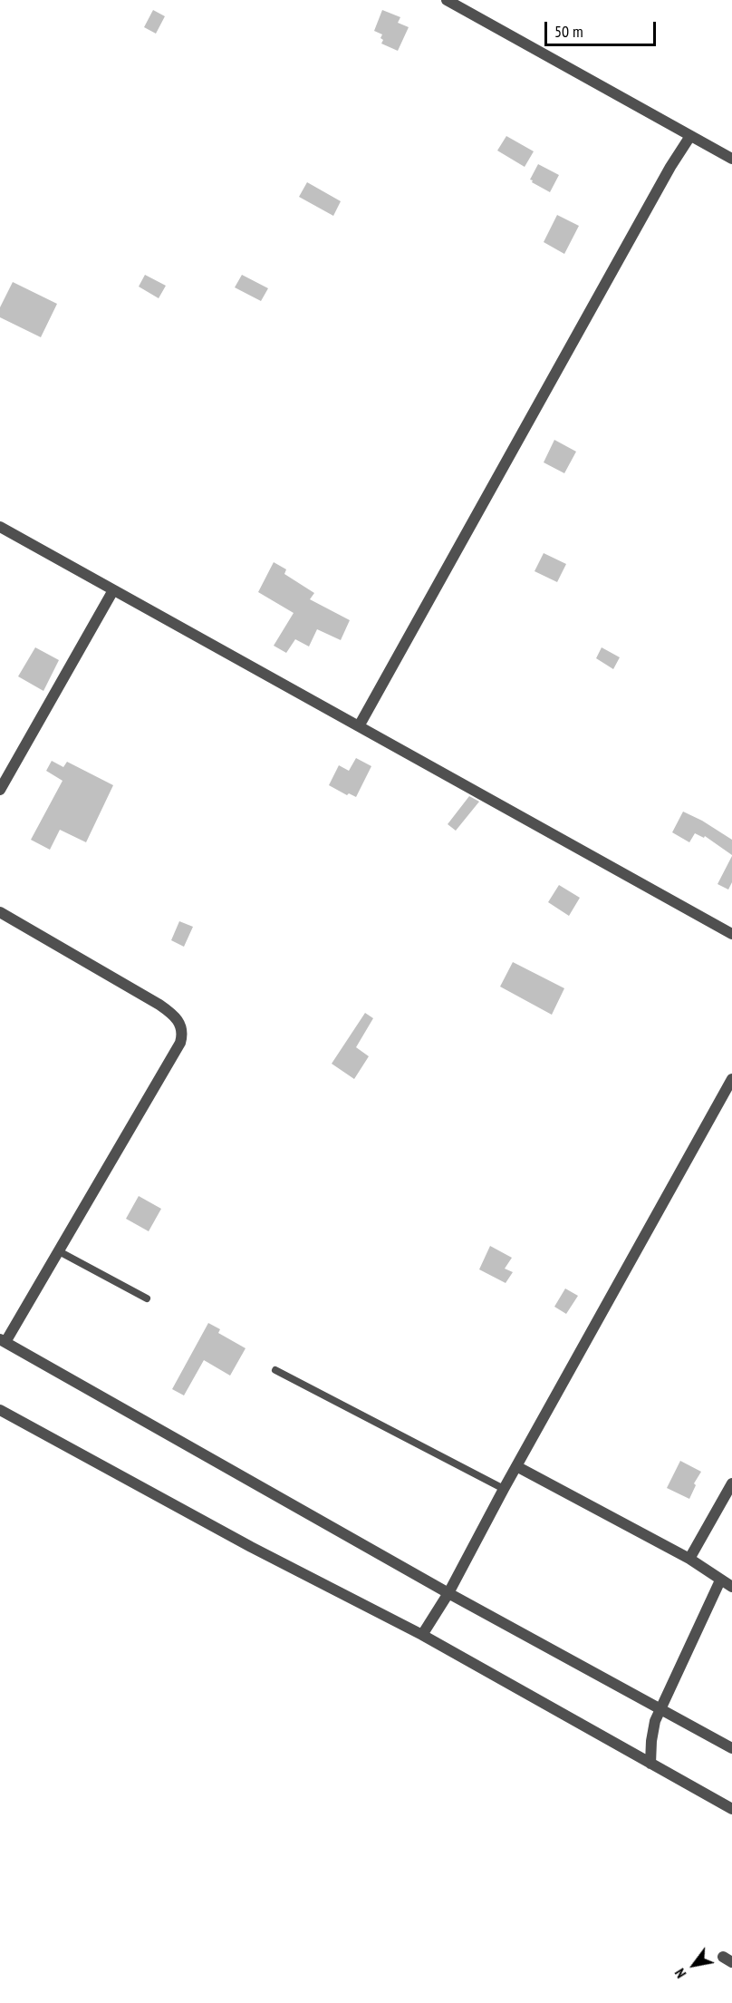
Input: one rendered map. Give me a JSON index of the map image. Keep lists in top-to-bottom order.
{
  "scale_bar": "50 m",
  "north": "bottom left"
}
